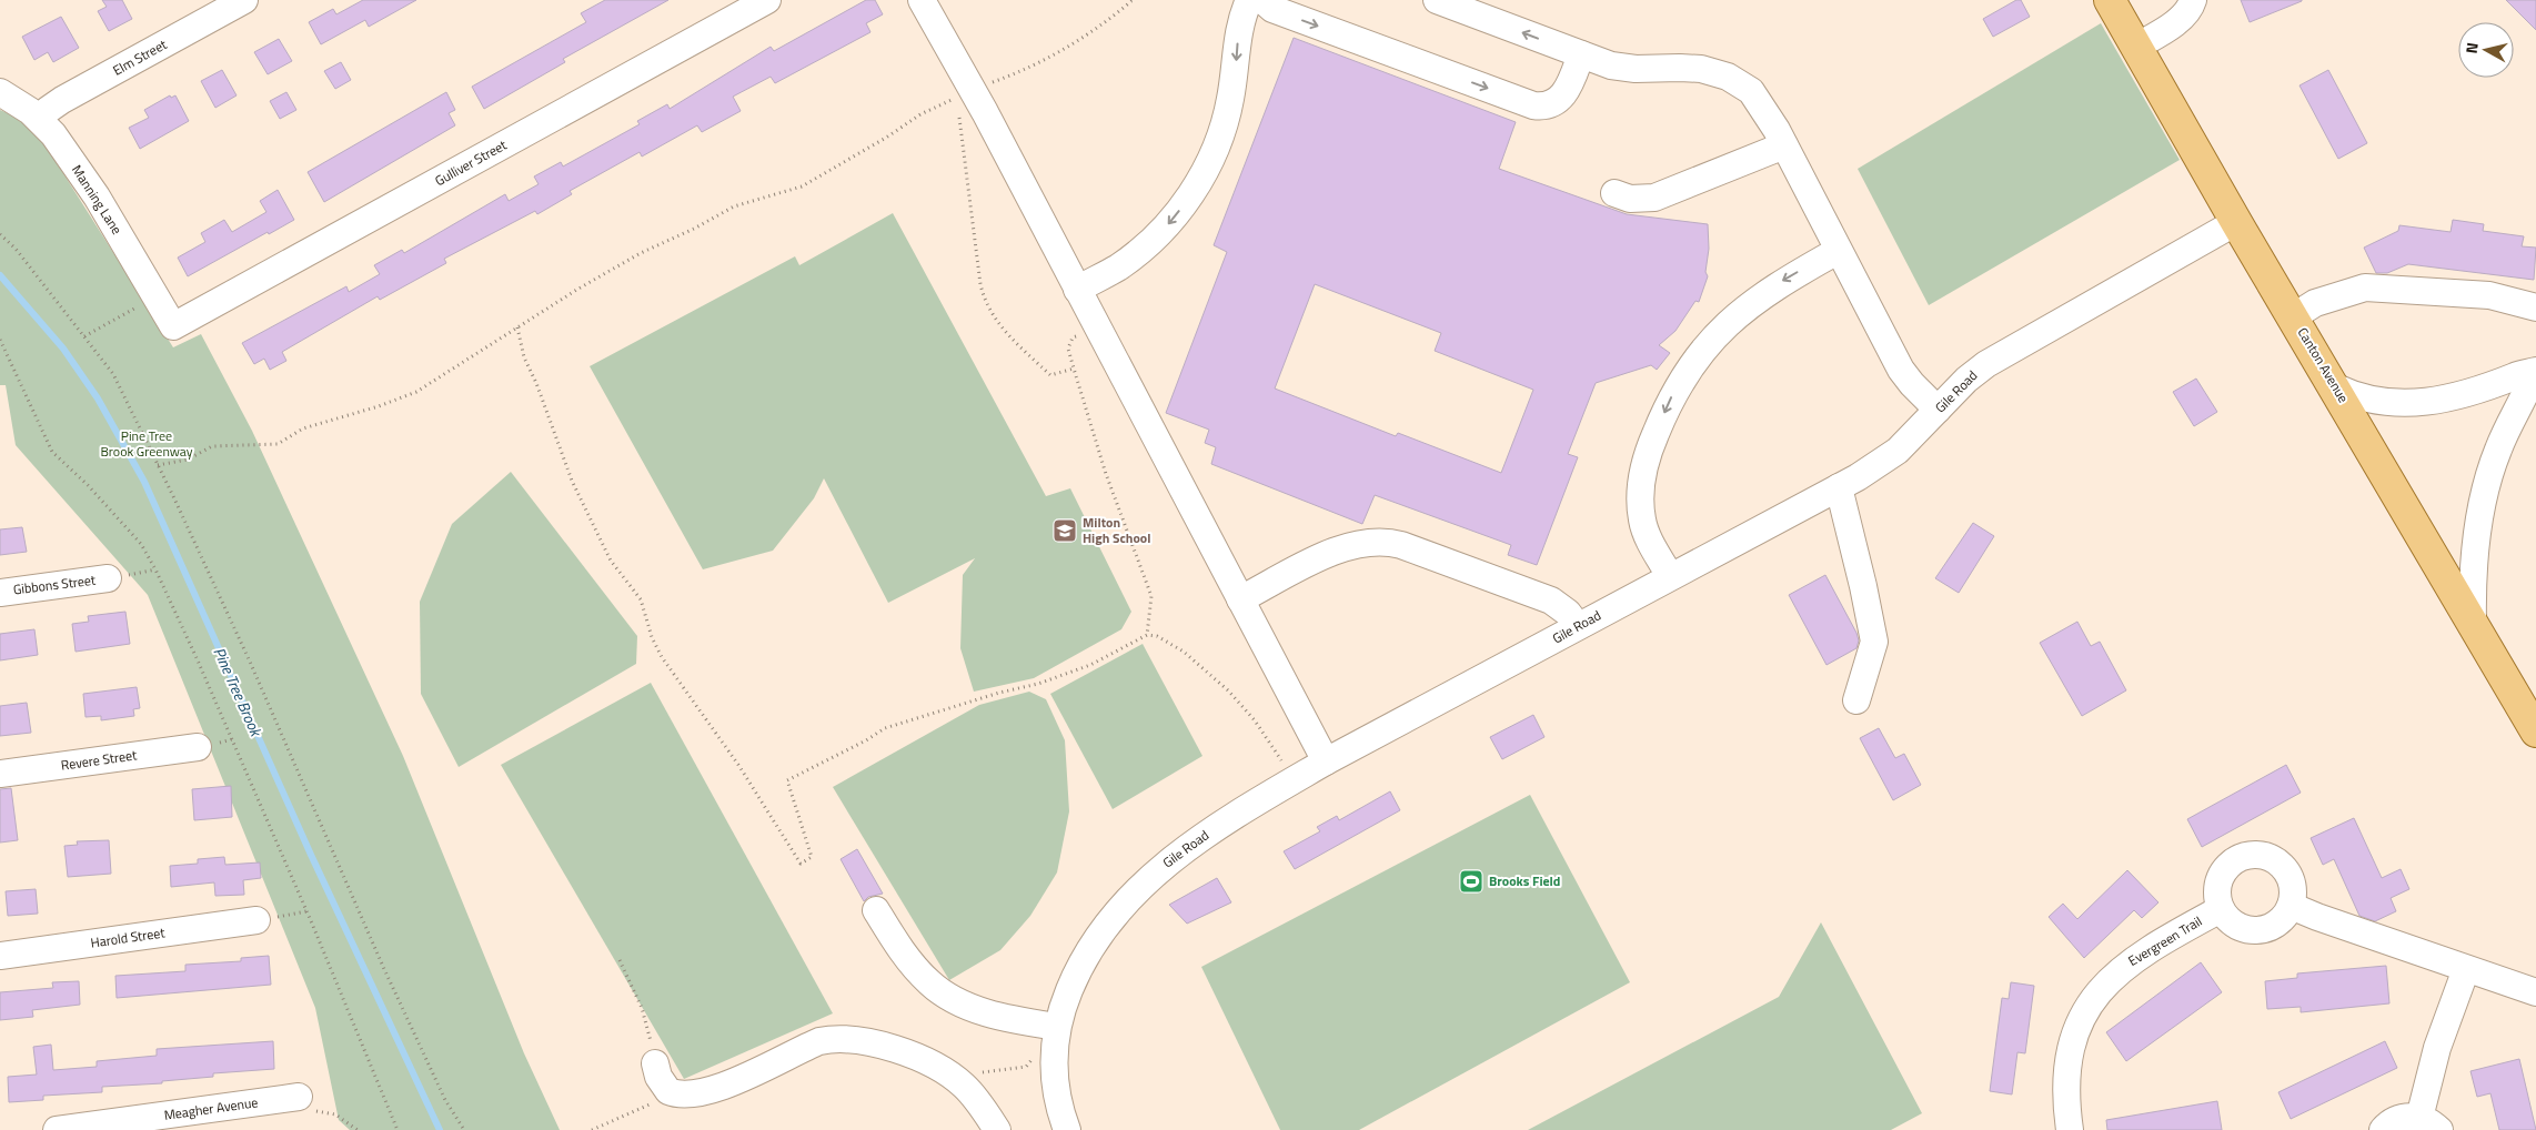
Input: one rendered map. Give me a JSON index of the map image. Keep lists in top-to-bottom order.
{
  "streets": {
    "main road": ["Canton Avenue"],
    "street": [
      "Elm Street",
      "Gulliver Street",
      "Manning Lane",
      "Gile Road",
      "Gibbons Street",
      "Revere Street",
      "Harold Street",
      "Evergreen Trail",
      "Meagher Avenue"
    ]
  },
  "crossings": [
    ["Elm Street", "Manning Lane"],
    ["Gulliver Street", "Manning Lane"],
    ["Canton Avenue", "Gile Road"]
  ],
  "water": ["Pine Tree Brook"],
  "parks": ["Pine Tree Brook Greenway"],
  "places": {
    "school or university": ["Milton High School"],
    "sports": ["Brooks Field"]
  },
  "north": "left"
}
